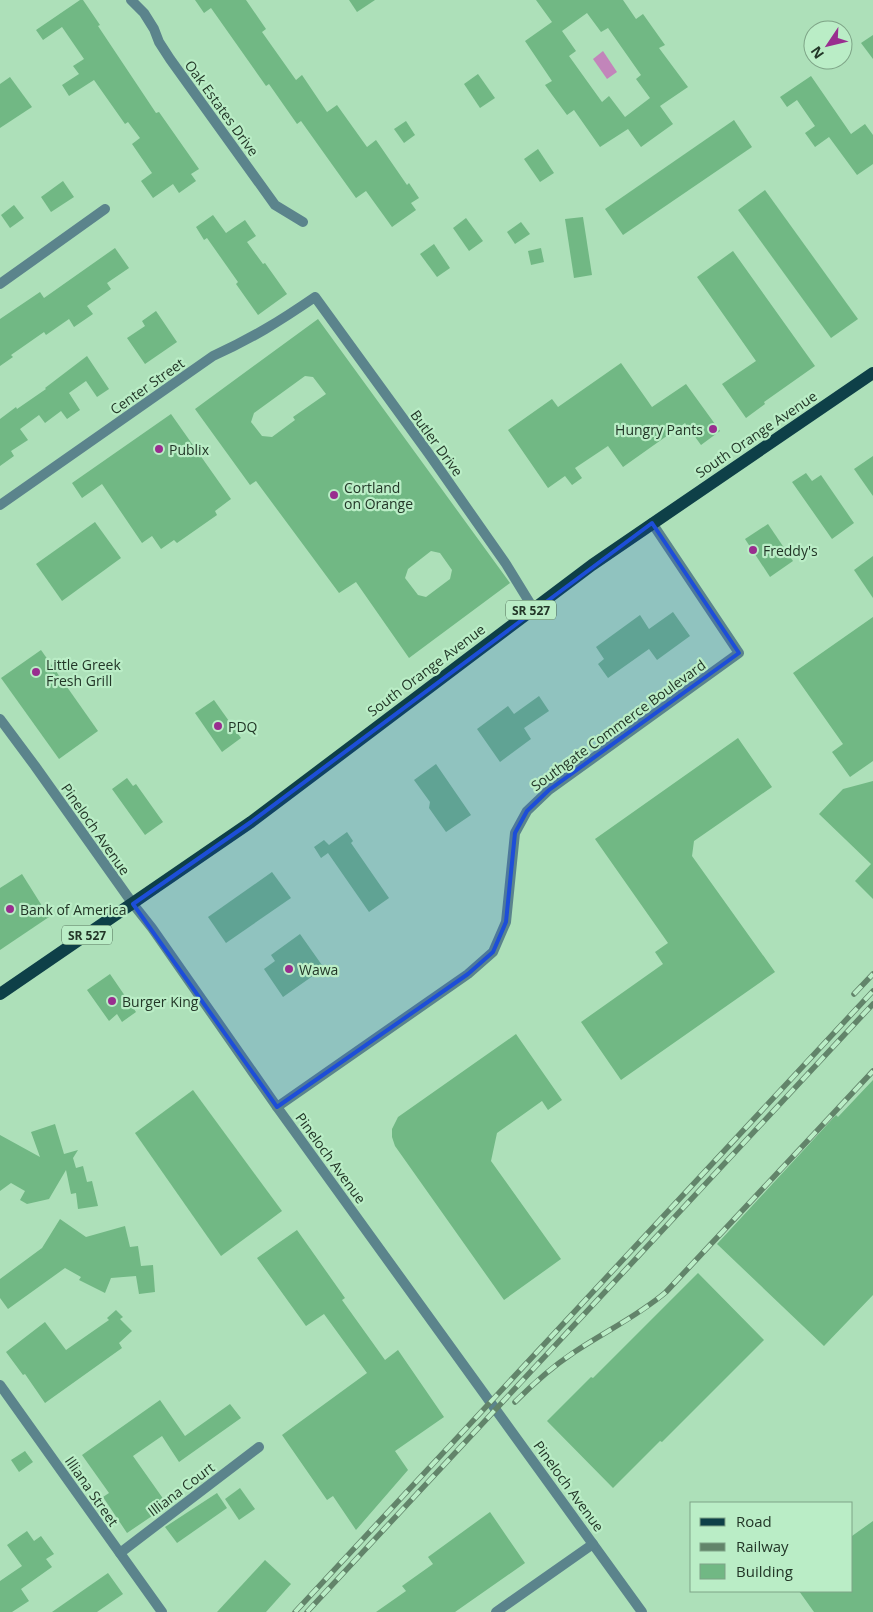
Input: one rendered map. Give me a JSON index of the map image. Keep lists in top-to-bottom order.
{
  "streets": {
    "main road": ["South Orange Avenue", "SR 527"],
    "street": [
      "Oak Estates Drive",
      "Center Street",
      "Butler Drive",
      "Southgate Commerce Boulevard",
      "Pineloch Avenue",
      "Illiana Court",
      "Illiana Street"
    ]
  },
  "crossings": [
    ["Center Street", "Butler Drive"],
    ["South Orange Avenue", "Butler Drive"],
    ["South Orange Avenue", "Southgate Commerce Boulevard"],
    ["South Orange Avenue", "Pineloch Avenue"],
    ["Southgate Commerce Boulevard", "Pineloch Avenue"],
    ["Illiana Court", "Illiana Street"]
  ],
  "places": [
    "Hungry Pants",
    "Publix",
    "Cortland on Orange",
    "Freddy's",
    "Little Greek Fresh Grill",
    "PDQ",
    "Bank of America",
    "Wawa",
    "Burger King"
  ],
  "legend": ["Road", "Railway", "Building"],
  "north": "bottom left"
}
